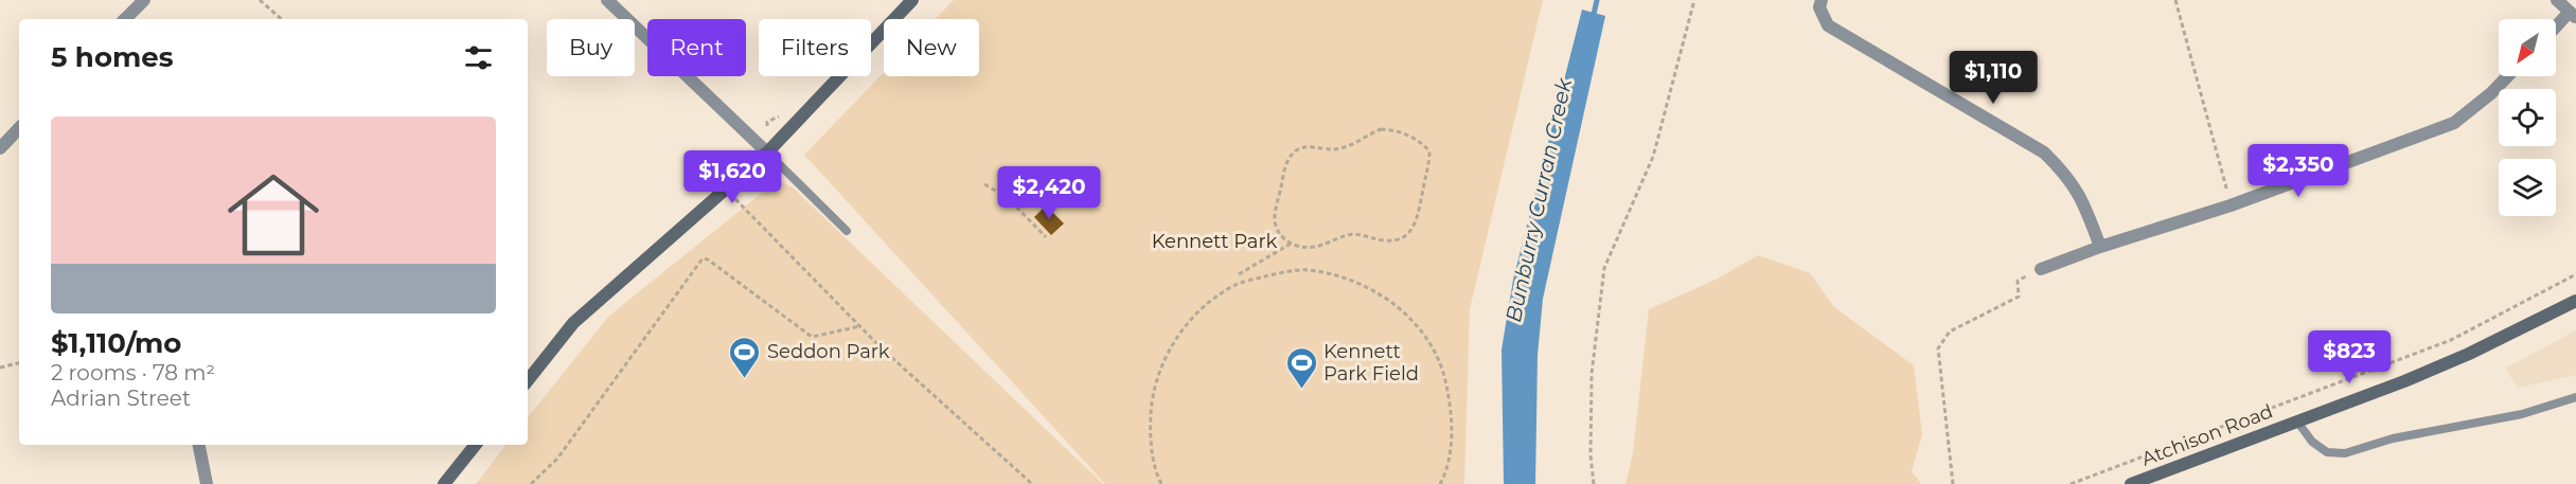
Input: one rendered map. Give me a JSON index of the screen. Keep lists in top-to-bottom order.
{
  "streets": {
    "street": ["Atchison Road"]
  },
  "water": ["Bunburry Curran Creek"],
  "parks": ["Kennett Park"],
  "places": {
    "sports": ["Seddon Park", "Kennett Park Field"]
  },
  "north": "bottom left",
  "page": {
    "chip": [
      "Buy",
      "Rent",
      "Filters",
      "New"
    ],
    "heading": "5 homes",
    "price": [
      "$1,110",
      "$2,350",
      "$1,620",
      "$2,420",
      "$823"
    ],
    "list": [
      {
        "name": "$1,110/mo",
        "note": "2 rooms · 78 m² · Adrian Street"
      }
    ]
  }
}
